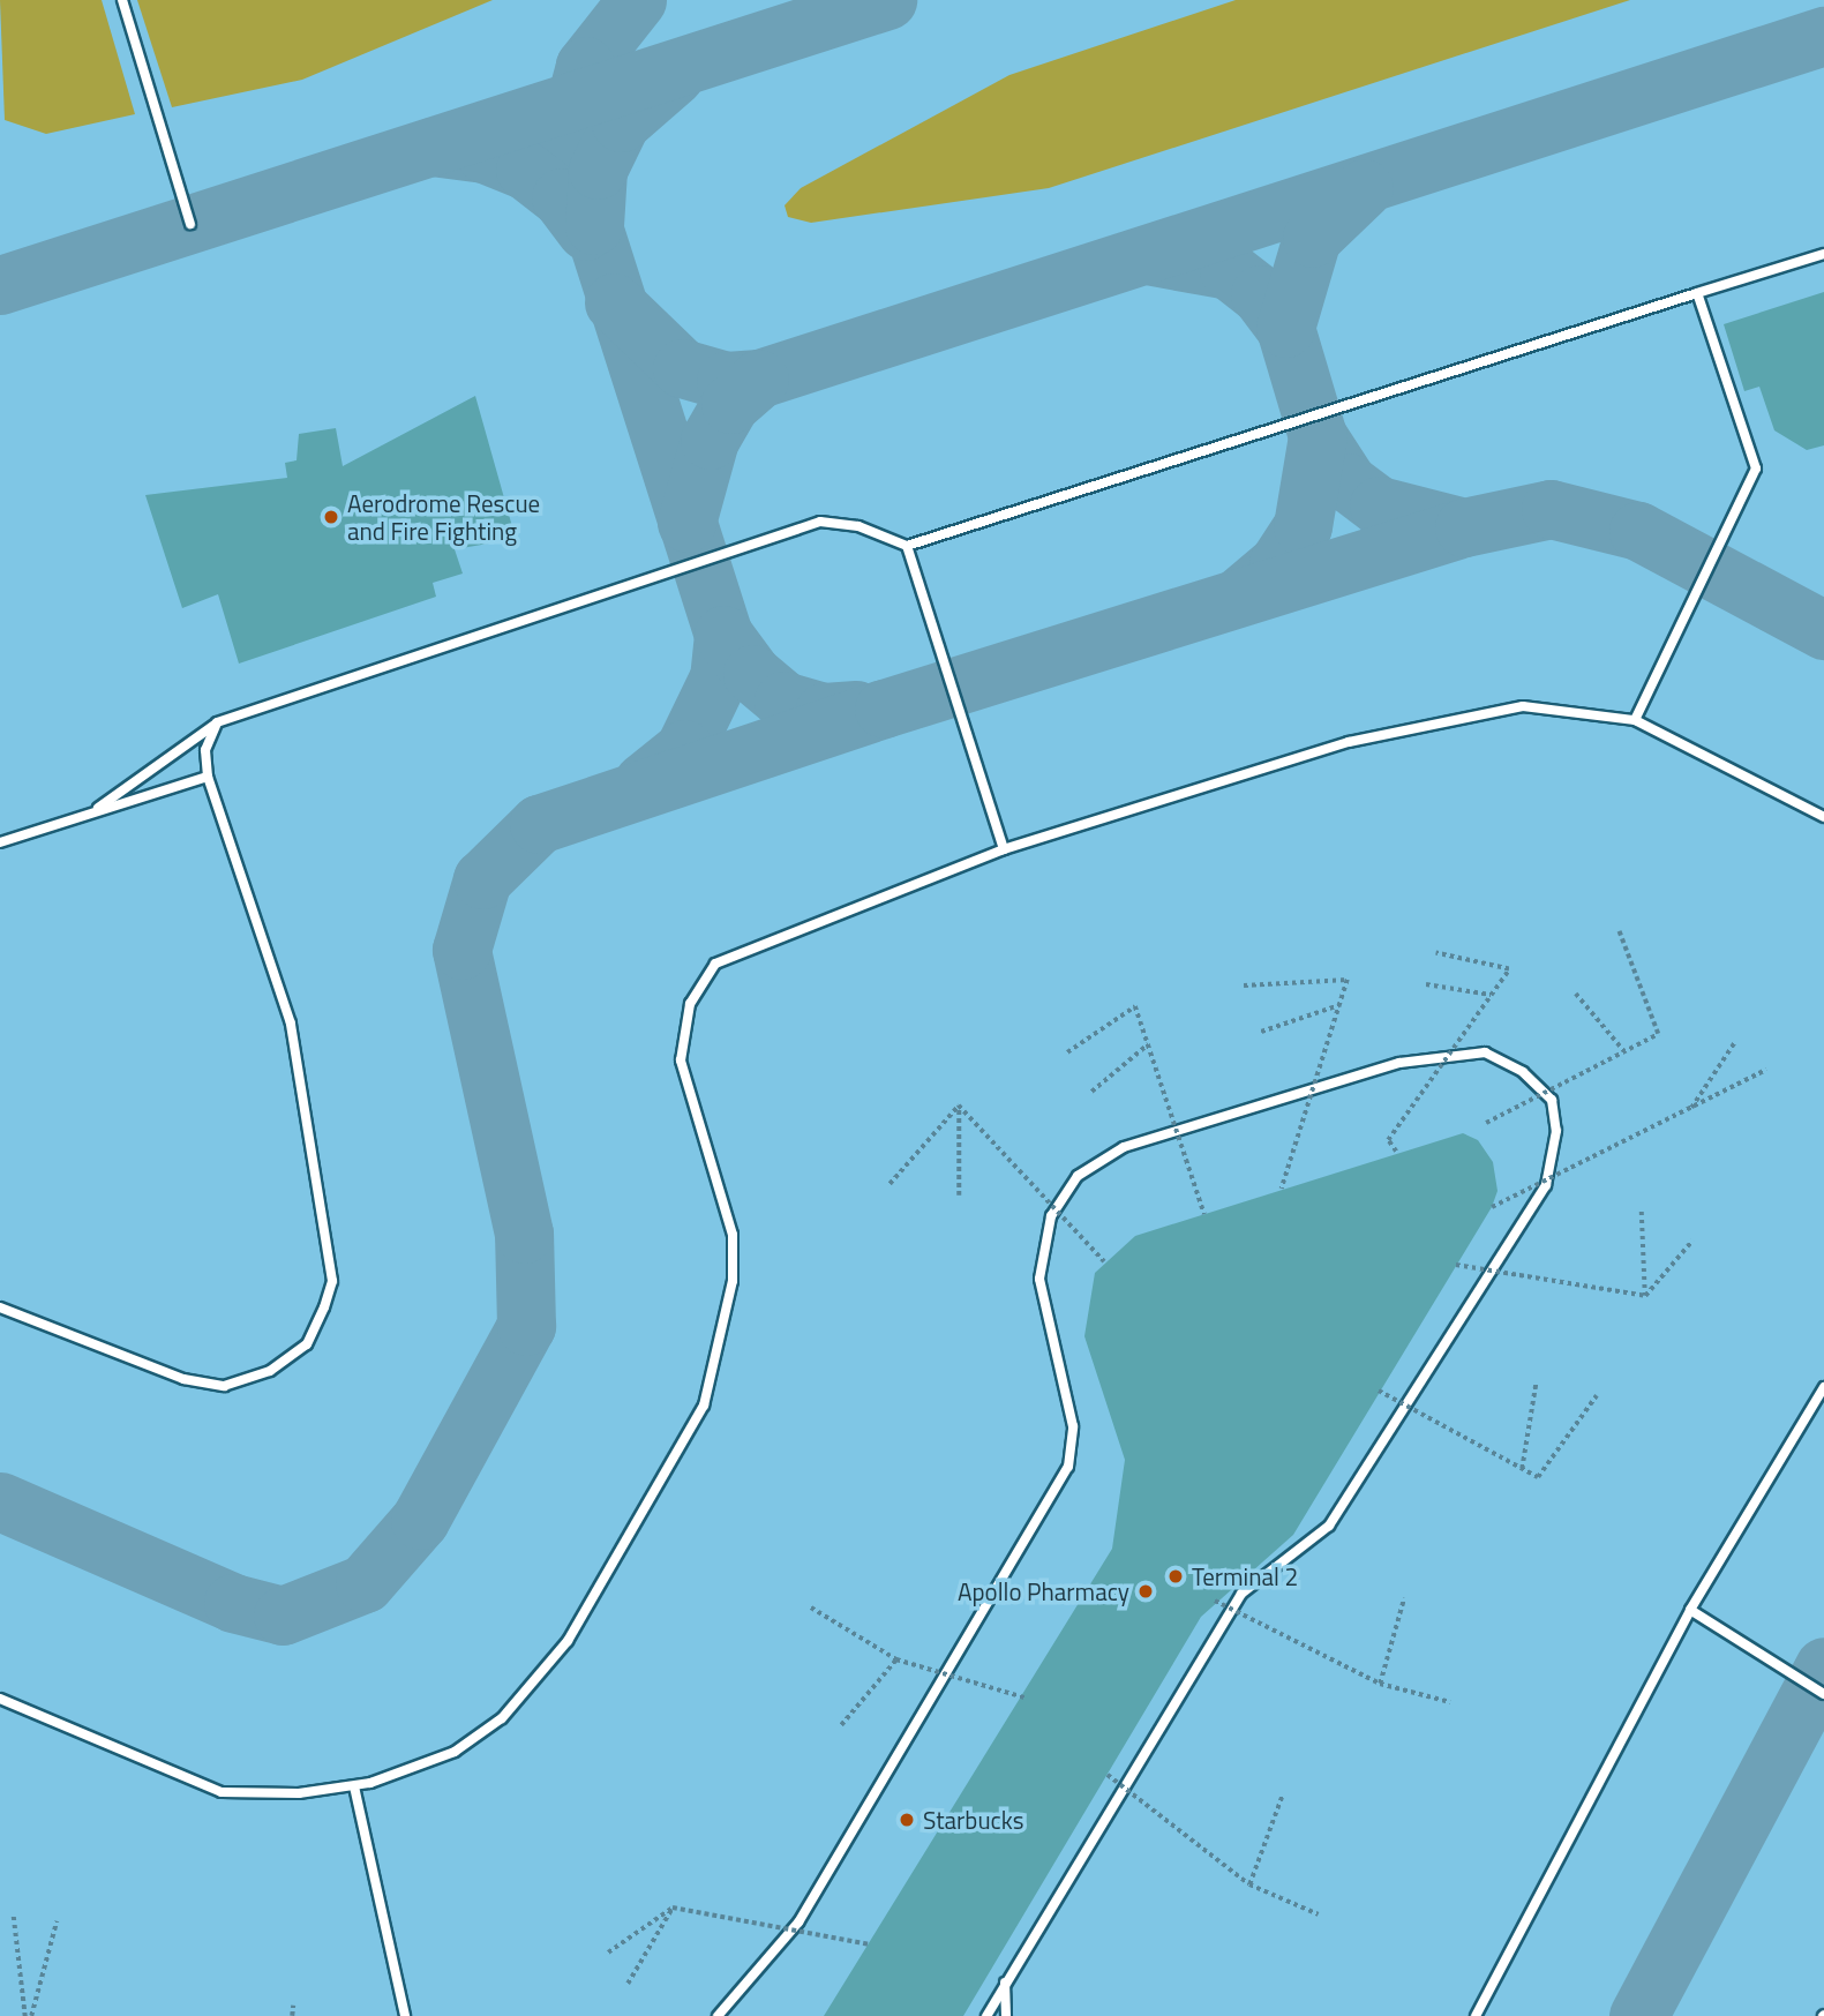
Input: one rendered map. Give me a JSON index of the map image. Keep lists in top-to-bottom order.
{
  "places": [
    "Aerodrome Rescue and Fire Fighting",
    "Terminal 2",
    "Apollo Pharmacy",
    "Starbucks"
  ]
}
